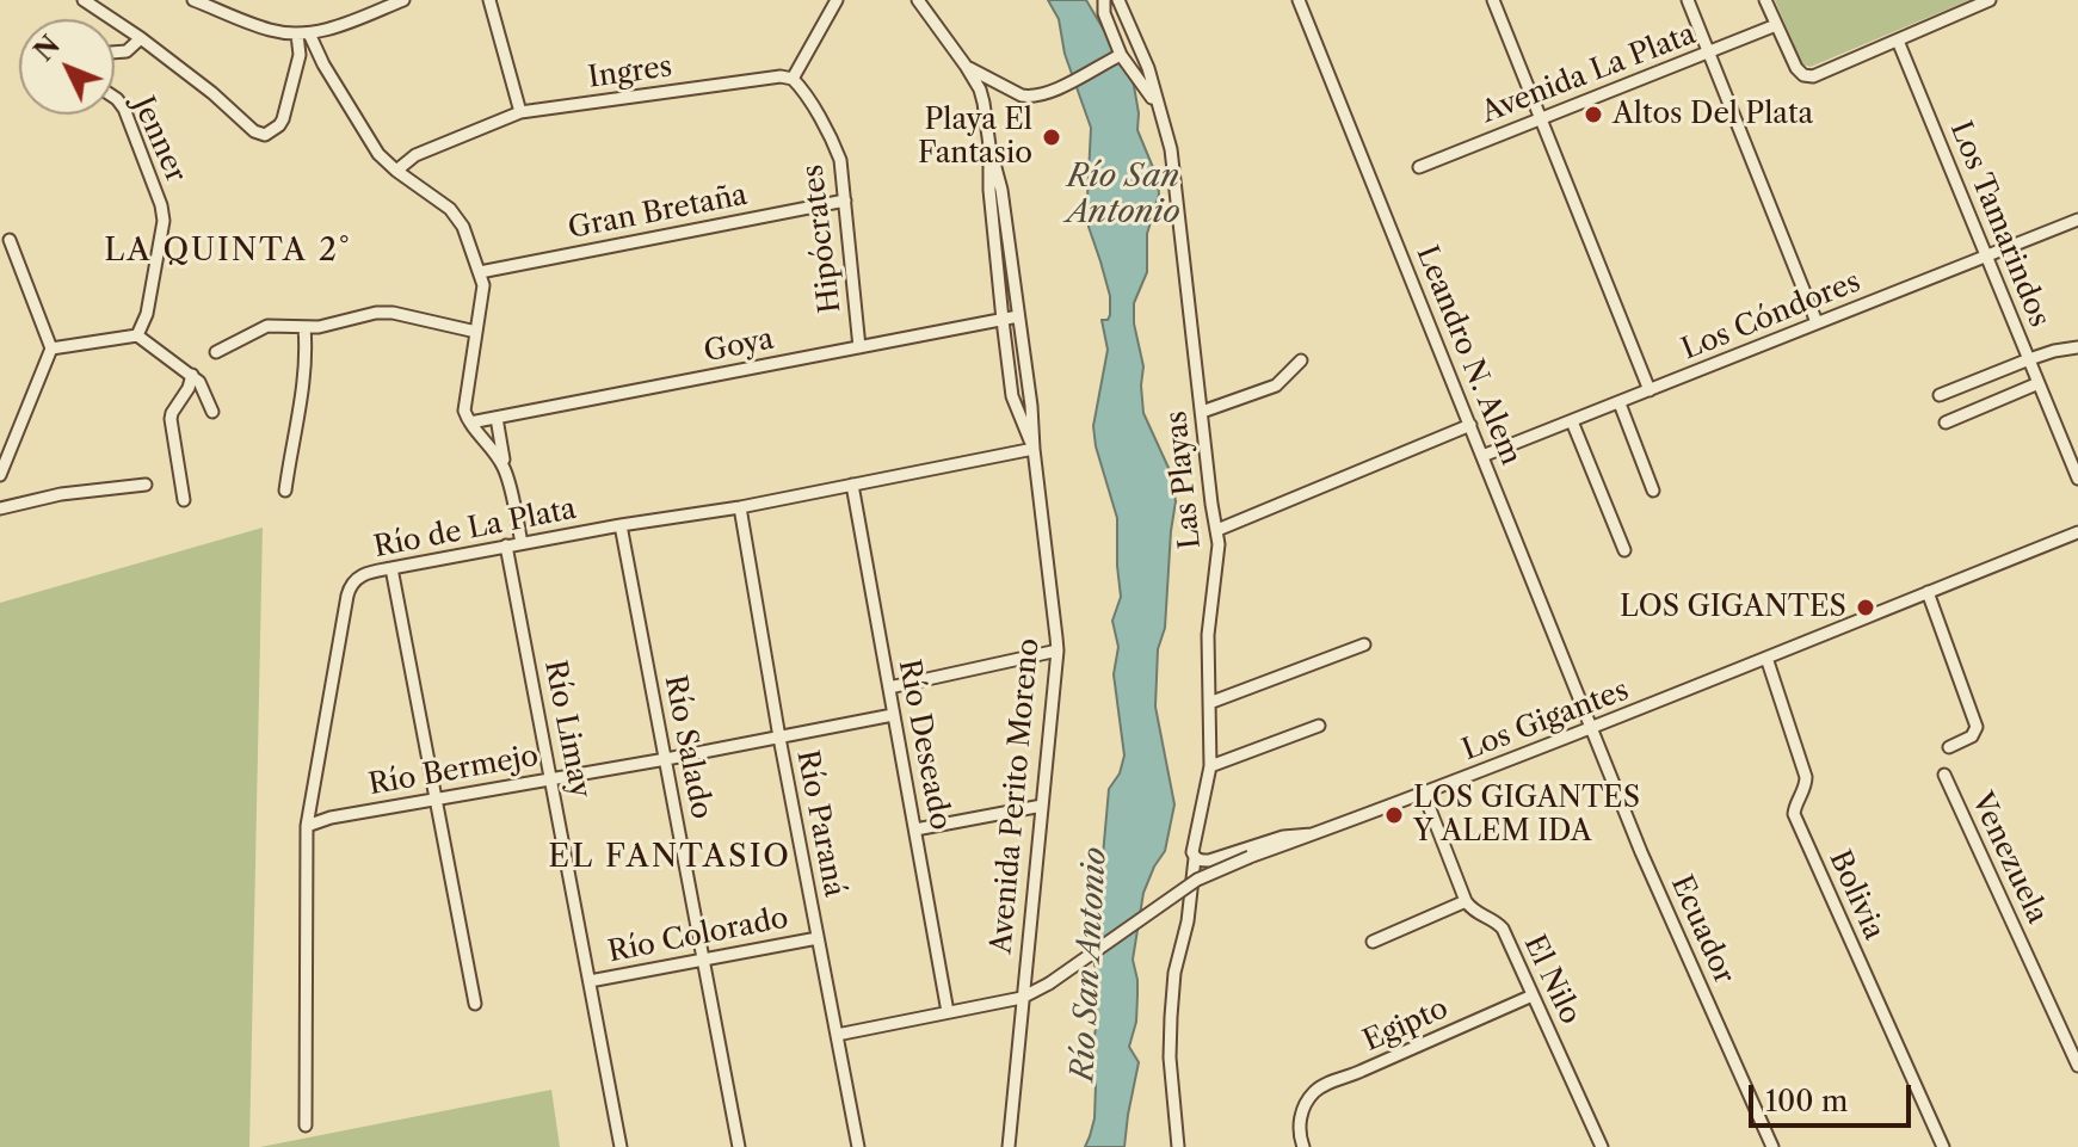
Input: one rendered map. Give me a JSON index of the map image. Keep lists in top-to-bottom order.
{
  "streets": {
    "street": [
      "Ingres",
      "Avenida La Plata",
      "Jenner",
      "Gran Bretaña",
      "Los Tamarindos",
      "Hipócrates",
      "Los Cóndores",
      "Goya",
      "Leandro N. Alem",
      "Las Playas",
      "Río de La Plata",
      "Los Gigantes",
      "Río Limay",
      "Río Deseado",
      "Río Salado",
      "Río Bermejo",
      "Avenida Perito Moreno",
      "Río Paraná",
      "Venezuela",
      "Bolivia",
      "Ecuador",
      "Río Colorado",
      "El Nilo",
      "Egipto"
    ]
  },
  "crossings": [
    ["Ingres", "Hipócrates"],
    ["Gran Bretaña", "Hipócrates"],
    ["Los Tamarindos", "Los Cóndores"],
    ["Hipócrates", "Goya"],
    ["Los Cóndores", "Leandro N. Alem"],
    ["Goya", "Avenida Perito Moreno"],
    ["Leandro N. Alem", "Los Gigantes"],
    ["Leandro N. Alem", "Ecuador"],
    ["Río de La Plata", "Río Limay"],
    ["Río de La Plata", "Río Deseado"],
    ["Río de La Plata", "Río Salado"],
    ["Río de La Plata", "Río Bermejo"],
    ["Río de La Plata", "Avenida Perito Moreno"],
    ["Río de La Plata", "Río Paraná"],
    ["Los Gigantes", "Avenida Perito Moreno"],
    ["Los Gigantes", "Bolivia"],
    ["Los Gigantes", "Ecuador"],
    ["Río Limay", "Río Bermejo"],
    ["Río Limay", "Río Colorado"],
    ["Río Deseado", "Río Bermejo"],
    ["Río Salado", "Río Bermejo"],
    ["Río Salado", "Río Colorado"],
    ["Río Bermejo", "Río Paraná"],
    ["Río Paraná", "Río Colorado"],
    ["El Nilo", "Egipto"]
  ],
  "districts": ["LA QUINTA 2°", "EL FANTASIO"],
  "water": ["Río San Antonio"],
  "places": [
    "Altos Del Plata",
    "Playa El Fantasio",
    "LOS GIGANTES",
    "LOS GIGANTES Y ALEM IDA"
  ],
  "scale_bar": "100 m",
  "north": "top left"
}
